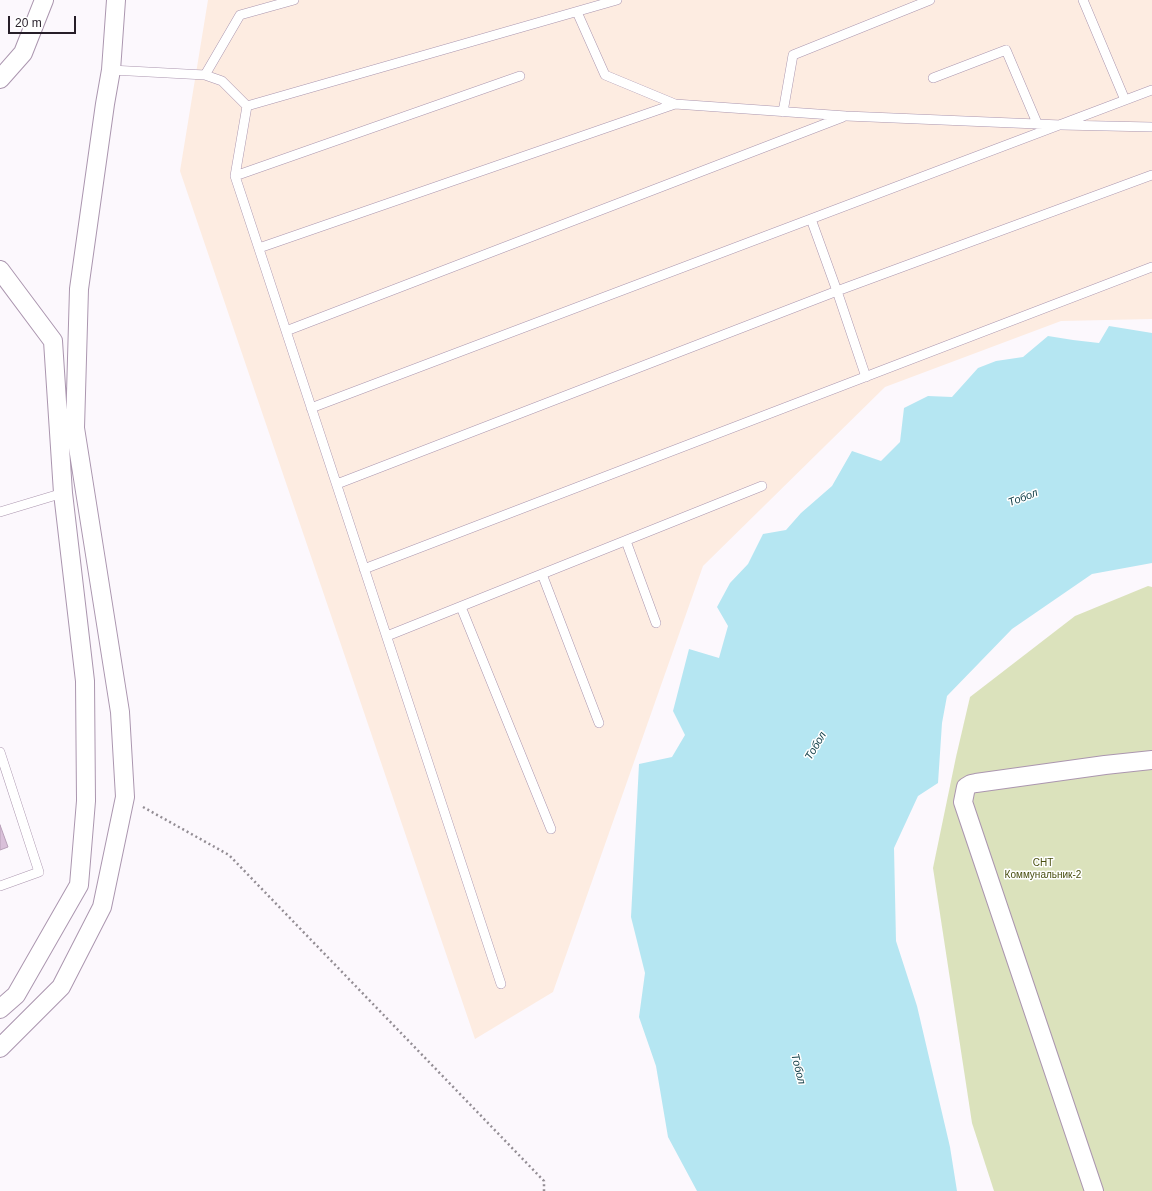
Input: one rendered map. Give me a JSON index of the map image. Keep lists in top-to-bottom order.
{
  "water": ["Тобол"],
  "parks": ["СНТ Коммунальник-2"],
  "scale_bar": "20 m"
}
